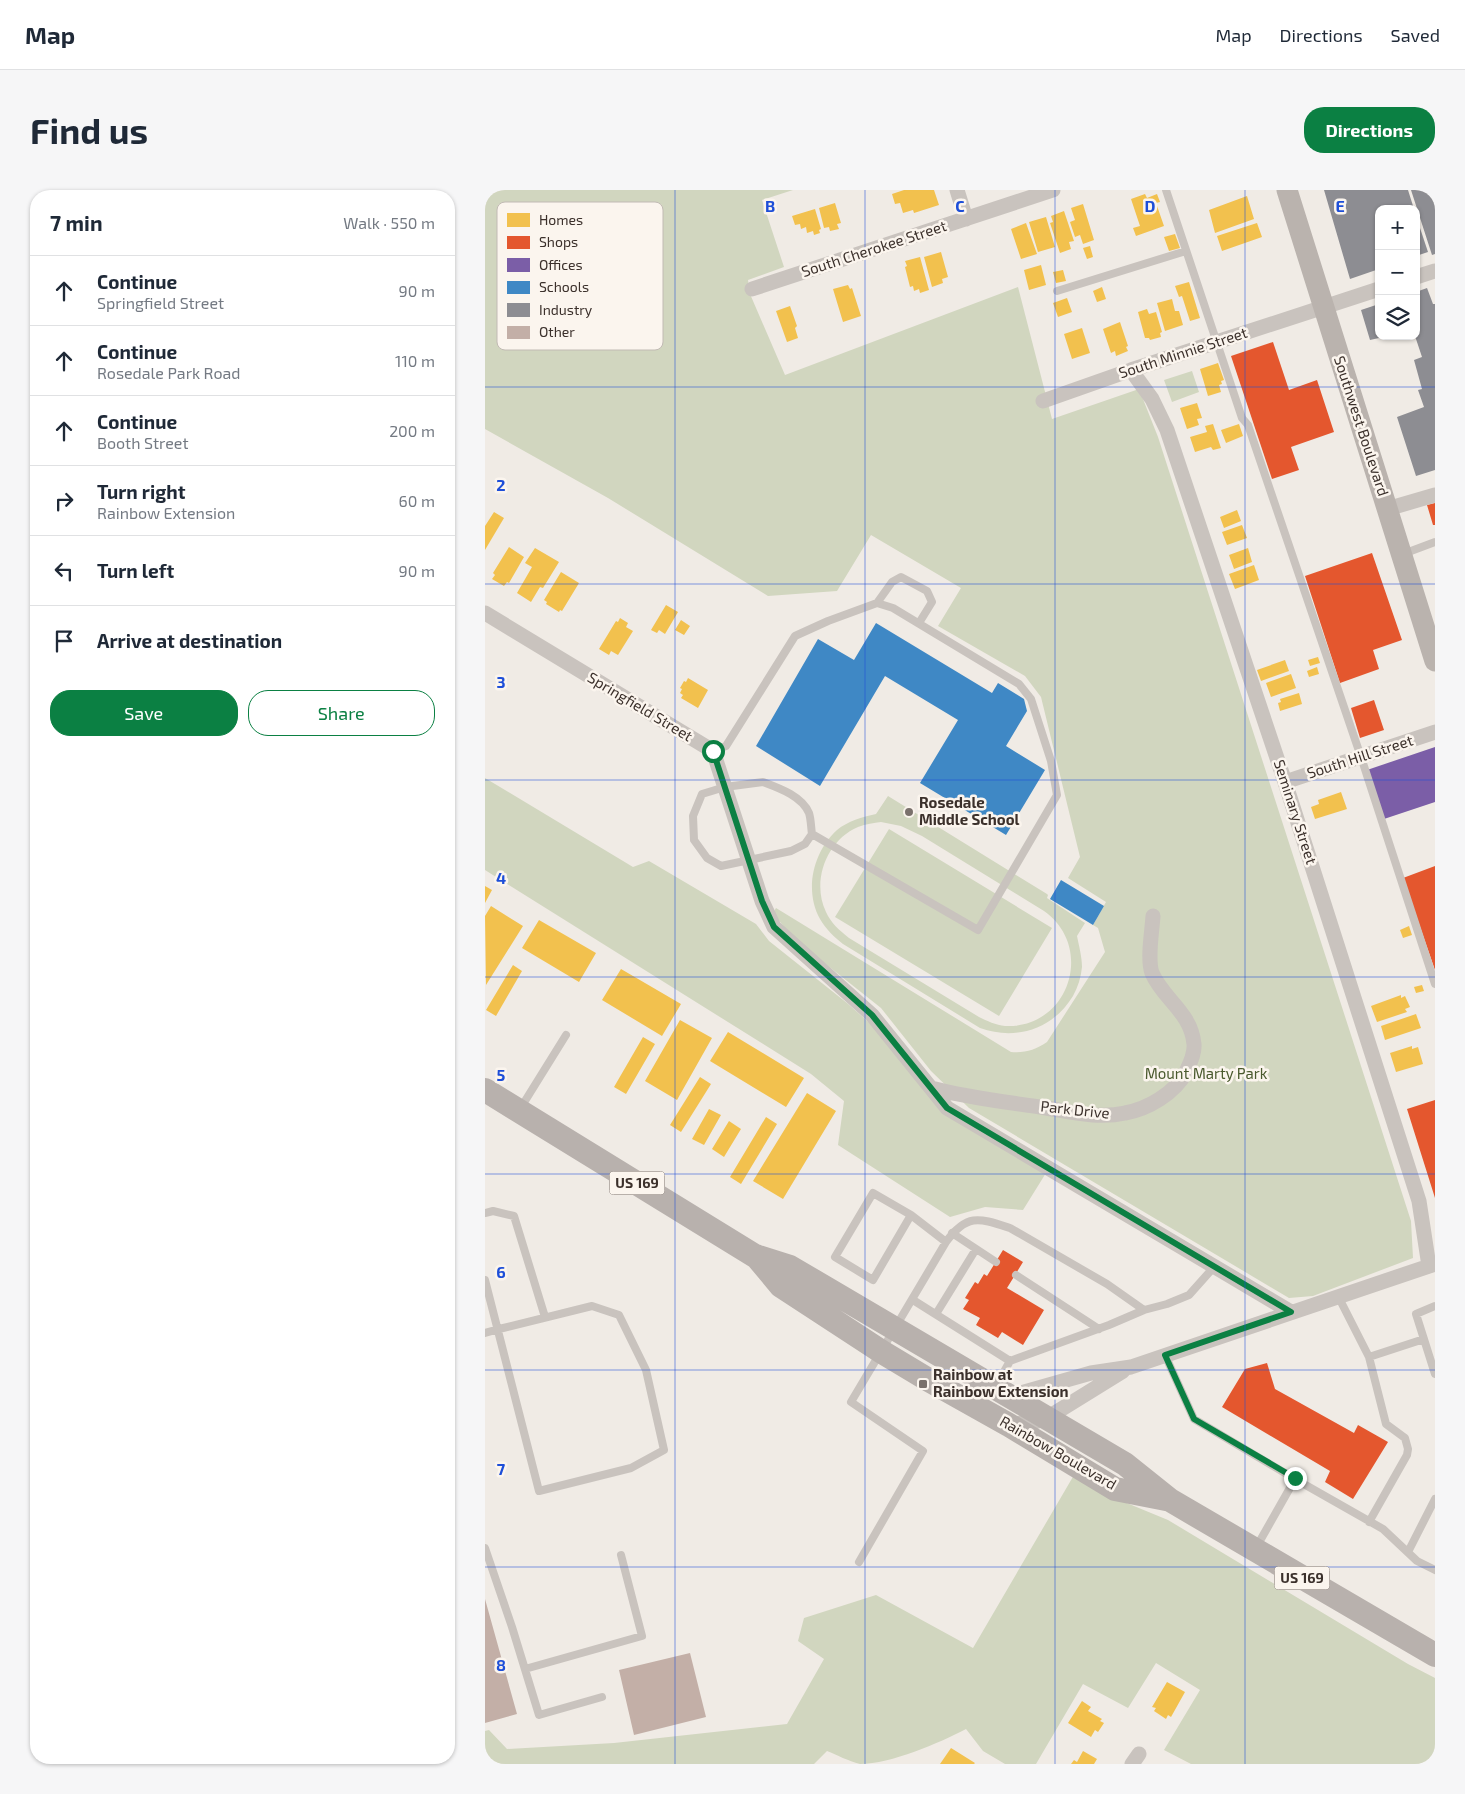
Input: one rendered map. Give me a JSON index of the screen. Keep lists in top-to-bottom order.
{
  "streets": {
    "main road": ["Southwest Boulevard", "US 169", "Rainbow Boulevard"],
    "street": [
      "South Cherokee Street",
      "South Minnie Street",
      "Springfield Street",
      "South Hill Street",
      "Seminary Street",
      "Park Drive"
    ]
  },
  "crossings": [
    ["South Minnie Street", "Southwest Boulevard"],
    ["South Minnie Street", "Seminary Street"],
    ["South Hill Street", "Seminary Street"]
  ],
  "parks": ["Mount Marty Park"],
  "places": {
    "other": ["Rosedale Middle School"],
    "transit": ["Rainbow at Rainbow Extension"]
  },
  "legend": [
    "Homes",
    "Shops",
    "Offices",
    "Schools",
    "Industry",
    "Other"
  ],
  "page": {
    "header": "Map",
    "nav": ["Map", "Directions", "Saved"],
    "buttons": [
      "Directions",
      ["Save", "Share"]
    ],
    "title": "Find us",
    "heading": ["7 min", "Walk · 550 m"],
    "map_buttons": ["+", "−"],
    "list": [
      ["Continue", "Springfield Street", "90 m"],
      ["Continue", "Rosedale Park Road", "110 m"],
      ["Continue", "Booth Street", "200 m"],
      ["Turn right", "Rainbow Extension", "60 m"],
      ["Turn left", "90 m"],
      "Arrive at destination"
    ]
  },
  "grid": {
    "columns": [
      "B",
      "C",
      "D",
      "E"
    ],
    "rows": [
      "2",
      "3",
      "4",
      "5",
      "6",
      "7",
      "8"
    ]
  }
}
